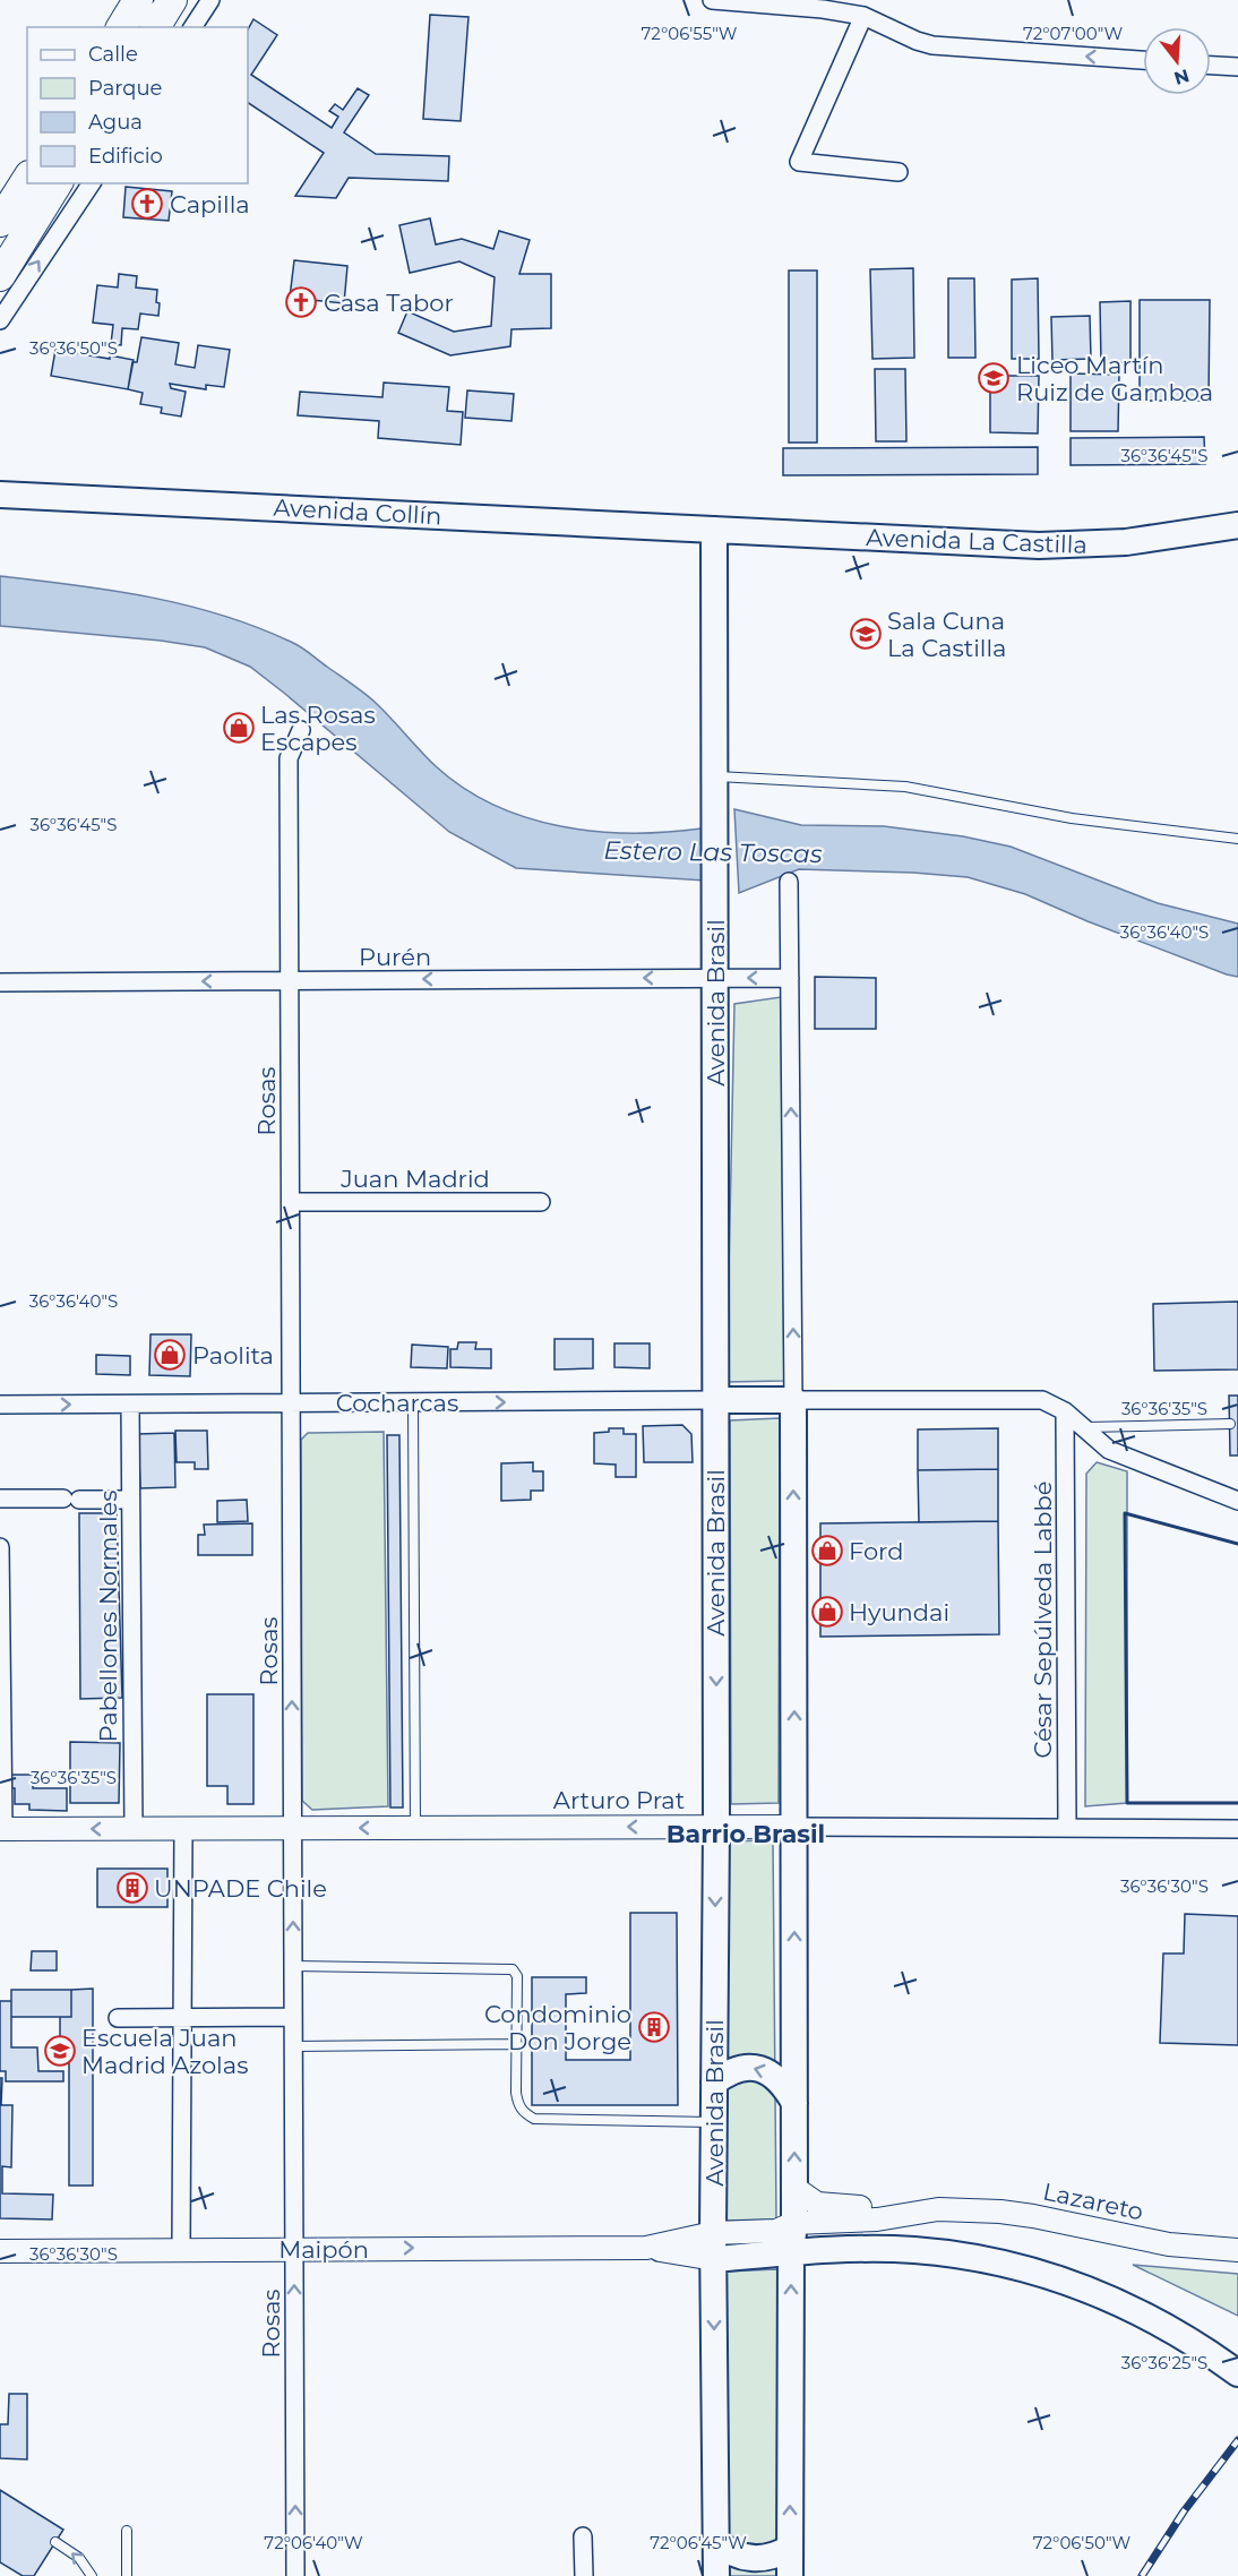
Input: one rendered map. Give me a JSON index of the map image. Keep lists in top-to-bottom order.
{
  "streets": {
    "main road": [
      "Avenida Collín",
      "Avenida La Castilla",
      "Avenida Brasil",
      "Cocharcas",
      "Maipón"
    ],
    "street": [
      "Purén",
      "Rosas",
      "Juan Madrid",
      "Pabellones Normales",
      "César Sepúlveda Labbé",
      "Arturo Prat",
      "Lazareto"
    ]
  },
  "crossings": [
    ["Avenida Collín", "Avenida La Castilla"],
    ["Avenida Collín", "Avenida Brasil"],
    ["Avenida La Castilla", "Avenida Brasil"],
    ["Purén", "Avenida Brasil"],
    ["Purén", "Rosas"],
    ["Avenida Brasil", "Cocharcas"],
    ["Avenida Brasil", "Arturo Prat"],
    ["Avenida Brasil", "Maipón"],
    ["Rosas", "Juan Madrid"],
    ["Rosas", "Cocharcas"],
    ["Rosas", "Arturo Prat"],
    ["Rosas", "Maipón"],
    ["Cocharcas", "Pabellones Normales"],
    ["Pabellones Normales", "Arturo Prat"],
    ["César Sepúlveda Labbé", "Arturo Prat"],
    ["Lazareto", "Maipón"]
  ],
  "one_way": [
    "Purén",
    "Rosas",
    "Cocharcas",
    "Arturo Prat"
  ],
  "districts": ["Barrio Brasil"],
  "water": ["Estero Las Toscas"],
  "places": {
    "church": ["Capilla", "Casa Tabor"],
    "school or university": ["Liceo Martín Ruiz de Gamboa", "Sala Cuna La Castilla", "Escuela Juan Madrid Azolas"],
    "shop": [
      "Las Rosas Escapes",
      "Paolita",
      "Ford",
      "Hyundai"
    ],
    "building": ["UNPADE Chile", "Condominio Don Jorge"]
  },
  "legend": [
    "Calle",
    "Parque",
    "Agua",
    "Edificio"
  ],
  "north": "bottom",
  "coordinates": [
    "72°06'55\"W",
    "72°07'00\"W",
    "36°36'50\"S",
    "36°36'45\"S",
    "36°36'40\"S",
    "36°36'35\"S",
    "36°36'30\"S",
    "36°36'25\"S",
    "72°06'40\"W",
    "72°06'45\"W",
    "72°06'50\"W"
  ]
}
